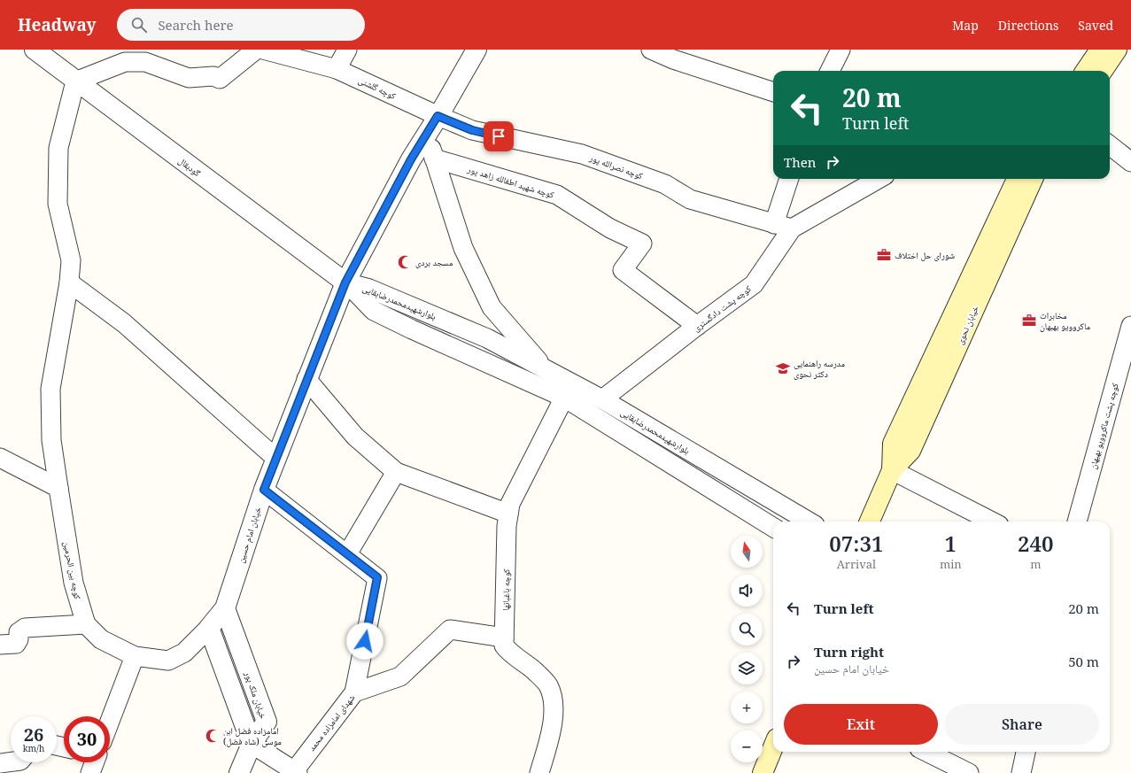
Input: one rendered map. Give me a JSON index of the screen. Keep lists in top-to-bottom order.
{
  "streets": {
    "main road": ["خیابان نحوی"],
    "street": [
      "کوچه گلشنی",
      "گودبقال",
      "کوچه نصرالله پور",
      "کوچه شهید اطفالله زاهد پور",
      "بلوارشهیدمحمدرضابقایی",
      "کوچه پشت دادگستری",
      "کوچه پشت ماکروویو بهبهان",
      "خیابان امام حسین",
      "کوچه بین الحرمین",
      "کوچه باغبانها",
      "خیابان ملک پور",
      "شهدای امامزاده محمد"
    ]
  },
  "crossings": [
    ["کوچه گلشنی", "کوچه نصرالله پور"],
    ["کوچه گلشنی", "خیابان امام حسین"],
    ["گودبقال", "بلوارشهیدمحمدرضابقایی"],
    ["گودبقال", "خیابان امام حسین"],
    ["گودبقال", "کوچه بین الحرمین"],
    ["کوچه نصرالله پور", "کوچه پشت دادگستری"],
    ["کوچه نصرالله پور", "خیابان امام حسین"],
    ["کوچه شهید اطفالله زاهد پور", "کوچه پشت دادگستری"],
    ["بلوارشهیدمحمدرضابقایی", "کوچه پشت دادگستری"],
    ["بلوارشهیدمحمدرضابقایی", "خیابان امام حسین"],
    ["بلوارشهیدمحمدرضابقایی", "کوچه باغبانها"],
    ["خیابان امام حسین", "خیابان ملک پور"],
    ["کوچه باغبانها", "شهدای امامزاده محمد"]
  ],
  "places": {
    "office": ["شورای حل اختلاف", "مخابرات ماکروویو بهبهان"],
    "mosque": ["مسجد بردی", "امامزاده فضل ابن موسی (شاه فضل)"],
    "school or university": ["مدرسه راهنمایی دکتر نحوی"]
  },
  "north": "top",
  "page": {
    "header": "Headway",
    "search": "Search here",
    "nav": ["Map", "Directions", "Saved"],
    "turn": ["20 m", "Turn left"],
    "then": "Then",
    "eta": [
      "07:31",
      "Arrival",
      "1",
      "min",
      "240",
      "m"
    ],
    "map_buttons": ["+", "−"],
    "list": [
      {
        "name": "Turn left",
        "value": "20 m"
      },
      {
        "name": "Turn right",
        "note": "خیابان امام حسین",
        "value": "50 m"
      }
    ],
    "buttons": ["Exit", "Share"],
    "speed": "26 km/h",
    "limit": "30"
  }
}
